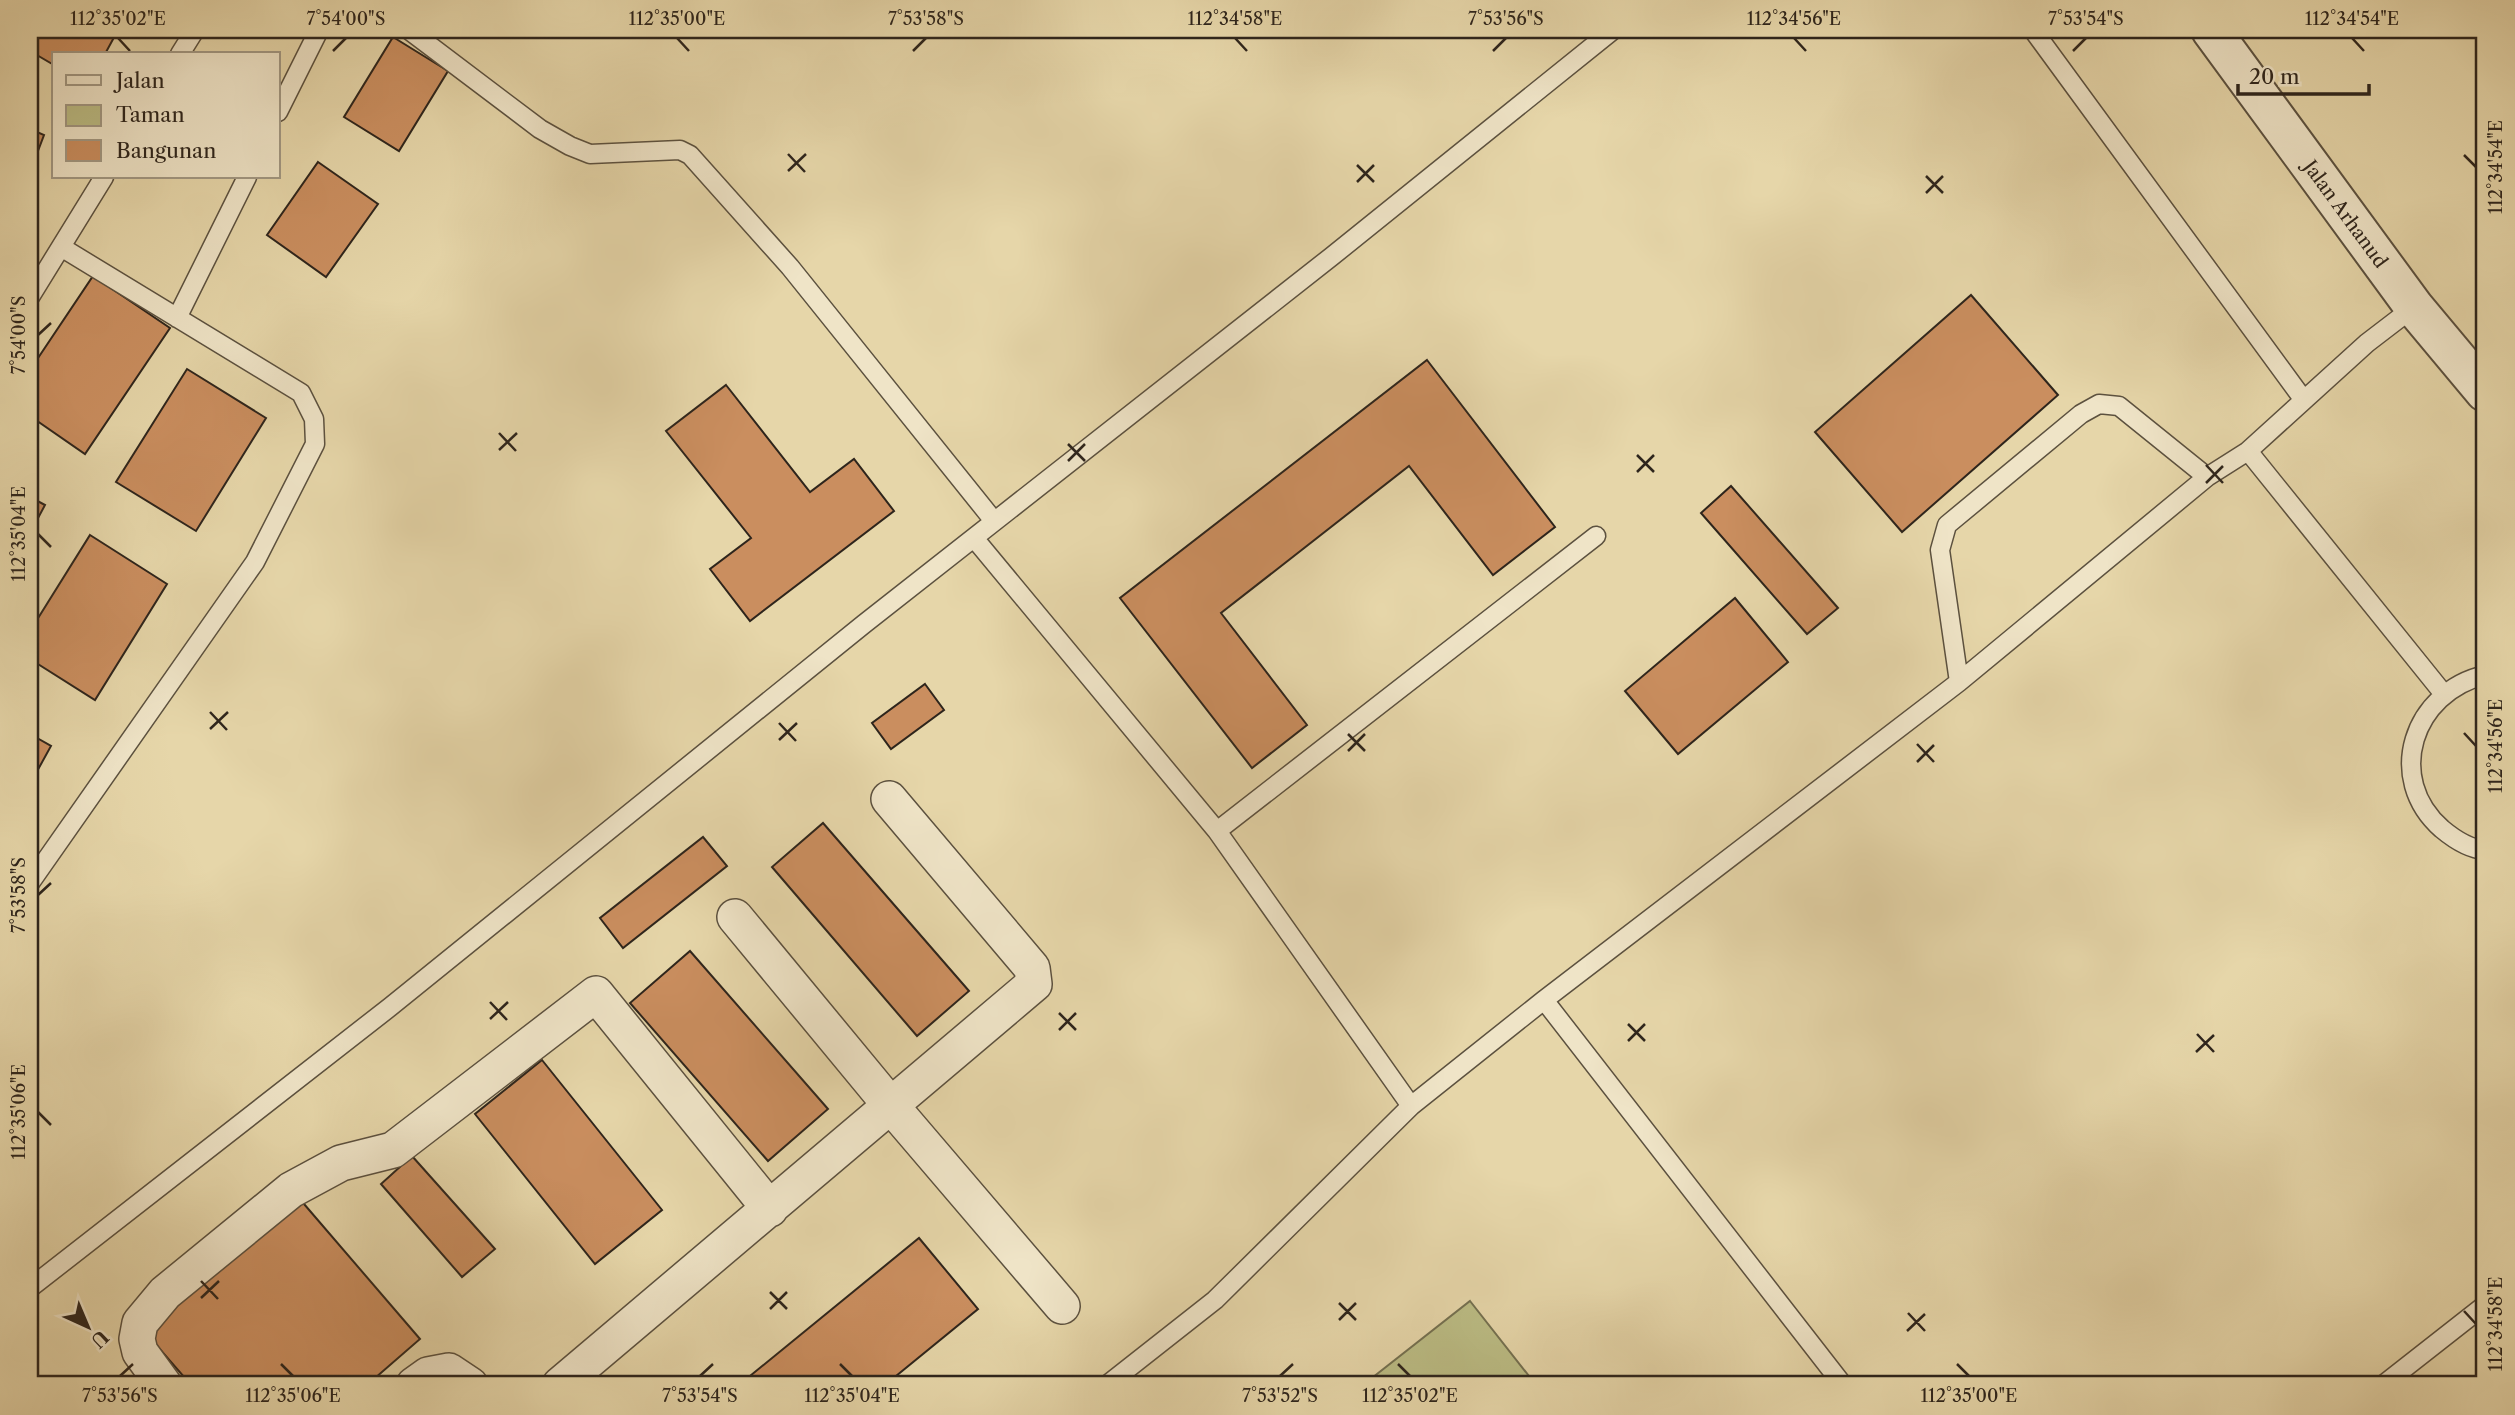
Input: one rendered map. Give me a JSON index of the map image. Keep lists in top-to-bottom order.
{
  "streets": {
    "street": ["Jalan Arhanud"]
  },
  "legend": ["Jalan", "Taman", "Bangunan"],
  "scale_bar": "20 m",
  "north": "bottom right",
  "coordinates": [
    "112°35'02\"E",
    "7°54'00\"S",
    "112°35'00\"E",
    "7°53'58\"S",
    "112°34'58\"E",
    "7°53'56\"S",
    "112°34'56\"E",
    "7°53'54\"S",
    "112°34'54\"E",
    "112°35'04\"E",
    "112°35'06\"E",
    "7°53'52\"S"
  ]
}
